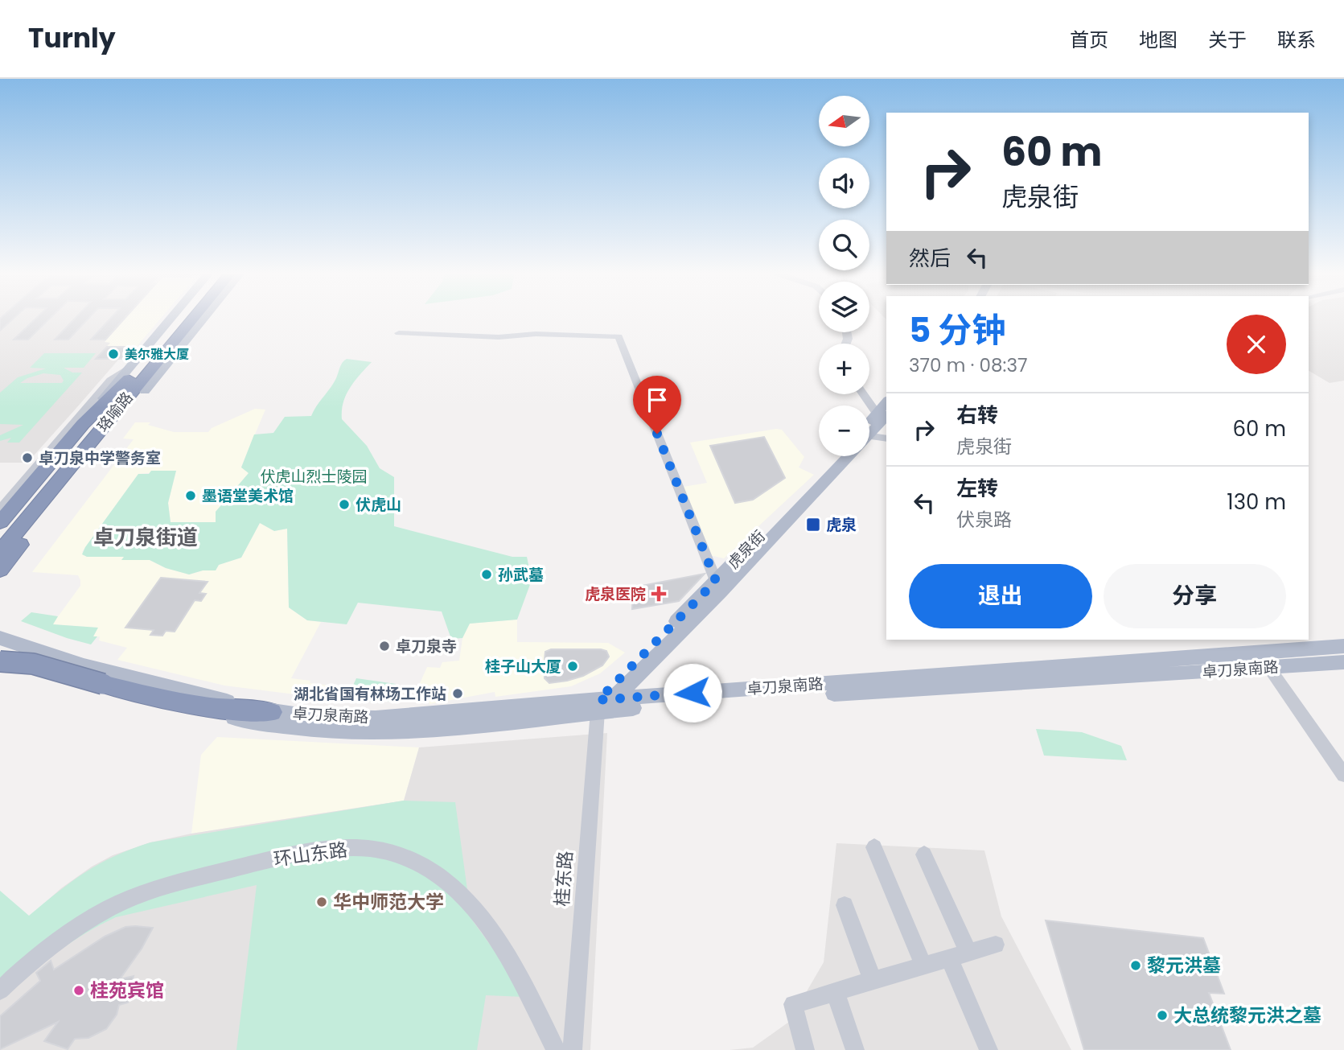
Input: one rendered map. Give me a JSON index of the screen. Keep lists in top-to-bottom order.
{
  "streets": {
    "highway": ["珞喻路"],
    "main road": ["虎泉街", "卓刀泉南路"],
    "street": ["环山东路", "桂东路"]
  },
  "crossings": [
    ["虎泉街", "卓刀泉南路"],
    ["虎泉街", "桂东路"],
    ["卓刀泉南路", "桂东路"]
  ],
  "districts": ["卓刀泉街道"],
  "parks": ["伏虎山烈士陵园"],
  "places": {
    "other": [
      "美尔雅大厦",
      "卓刀泉中学警务室",
      "墨语堂美术馆",
      "伏虎山",
      "孙武墓",
      "卓刀泉寺",
      "桂子山大厦",
      "湖北省国有林场工作站",
      "华中师范大学",
      "黎元洪墓",
      "桂苑宾馆",
      "大总统黎元洪之墓"
    ],
    "transit": ["虎泉"],
    "health": ["虎泉医院"]
  },
  "north": "left",
  "page": {
    "header": "Turnly",
    "nav": [
      "首页",
      "地图",
      "关于",
      "联系"
    ],
    "map_buttons": ["+", "−"],
    "turn": ["60 m", "虎泉街"],
    "then": "然后",
    "heading": ["5 分钟", "370 m · 08:37"],
    "list": [
      {
        "name": "右转",
        "note": "虎泉街",
        "value": "60 m"
      },
      {
        "name": "左转",
        "note": "伏泉路",
        "value": "130 m"
      }
    ],
    "buttons": ["退出", "分享"]
  }
}
